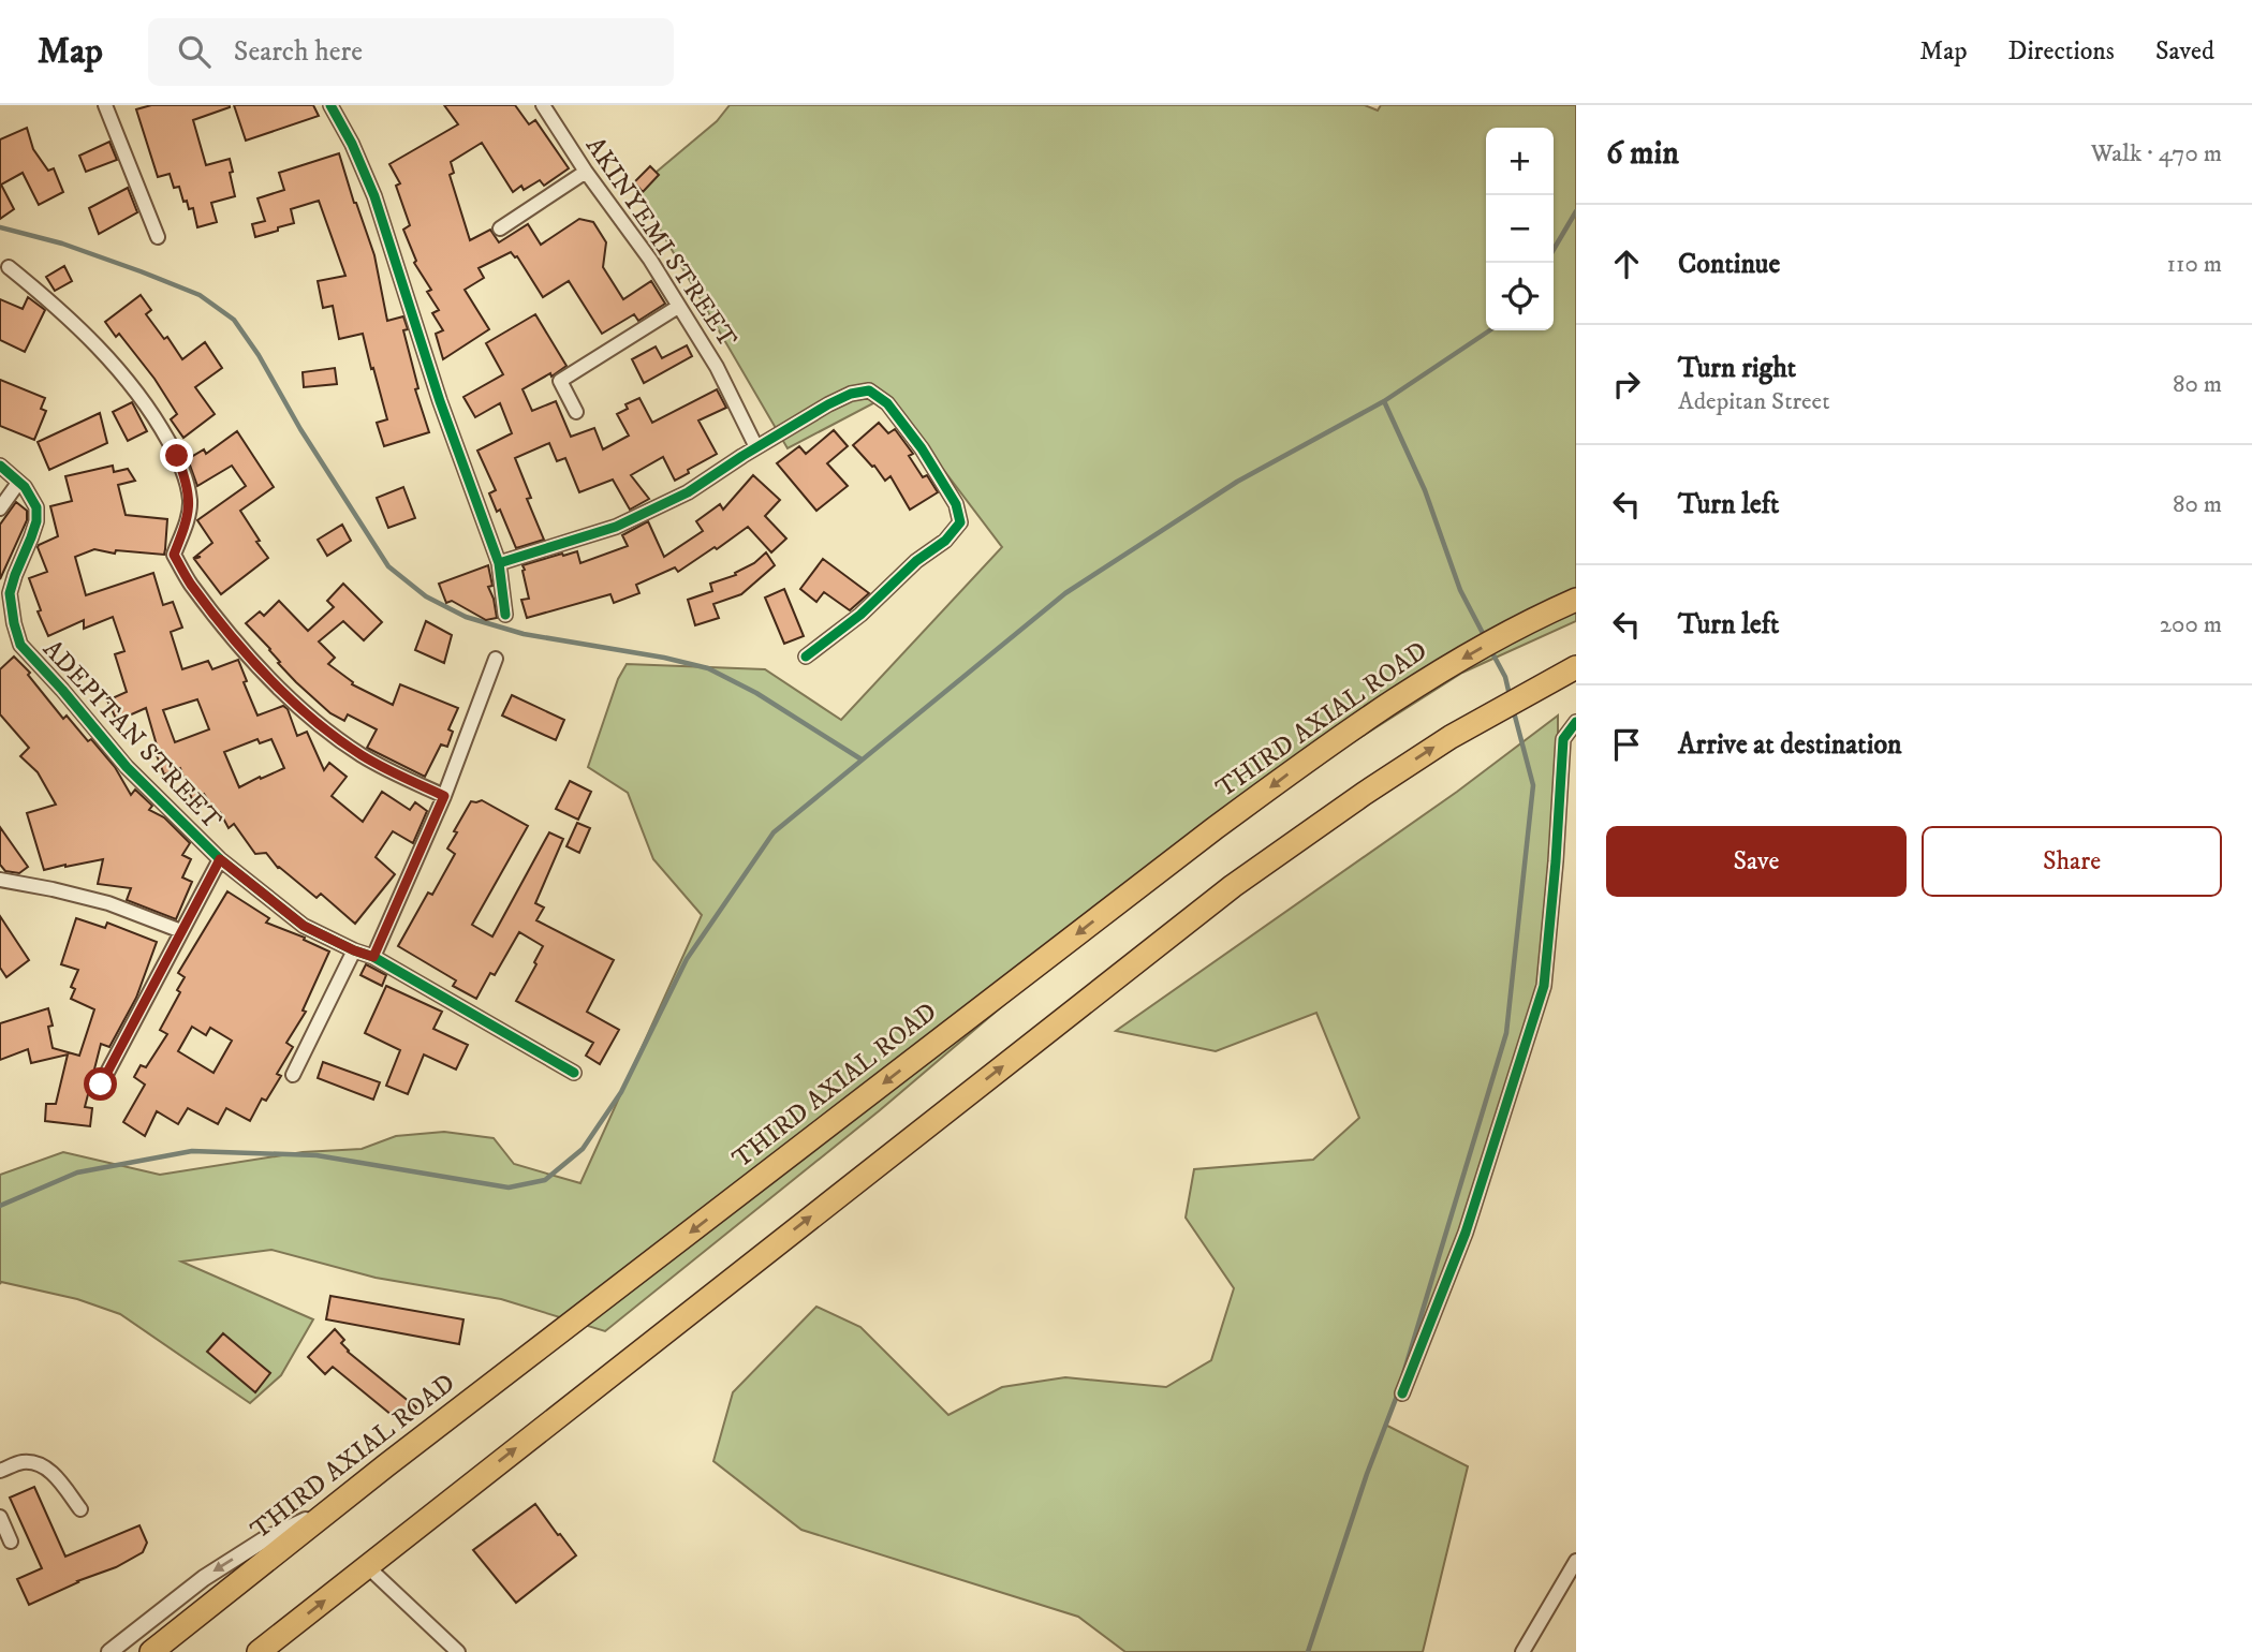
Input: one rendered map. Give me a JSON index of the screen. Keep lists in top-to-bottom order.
{
  "streets": {
    "highway": ["THIRD AXIAL ROAD"],
    "street": ["AKINYEMI STREET", "ADEPITAN STREET"]
  },
  "page": {
    "header": "Map",
    "search": "Search here",
    "nav": ["Map", "Directions", "Saved"],
    "heading": ["6 min", "Walk · 470 m"],
    "map_buttons": ["+", "−"],
    "list": [
      ["Continue", "110 m"],
      ["Turn right", "Adepitan Street", "80 m"],
      ["Turn left", "80 m"],
      ["Turn left", "200 m"],
      "Arrive at destination"
    ],
    "buttons": ["Save", "Share"]
  }
}
